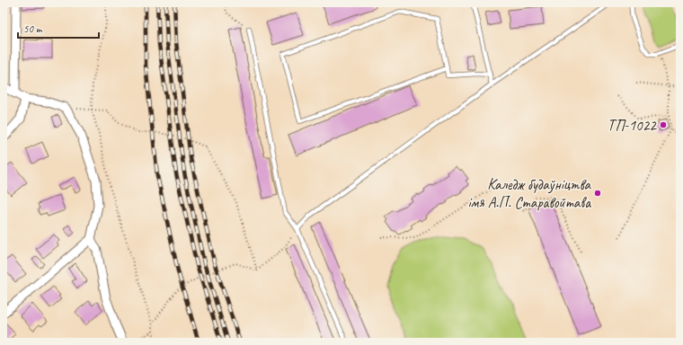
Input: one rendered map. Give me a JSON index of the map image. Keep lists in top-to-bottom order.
{
  "places": ["ТП-1022", "Каледж будаўніцтва імя А.П. Старавойтава"],
  "scale_bar": "50 m"
}
